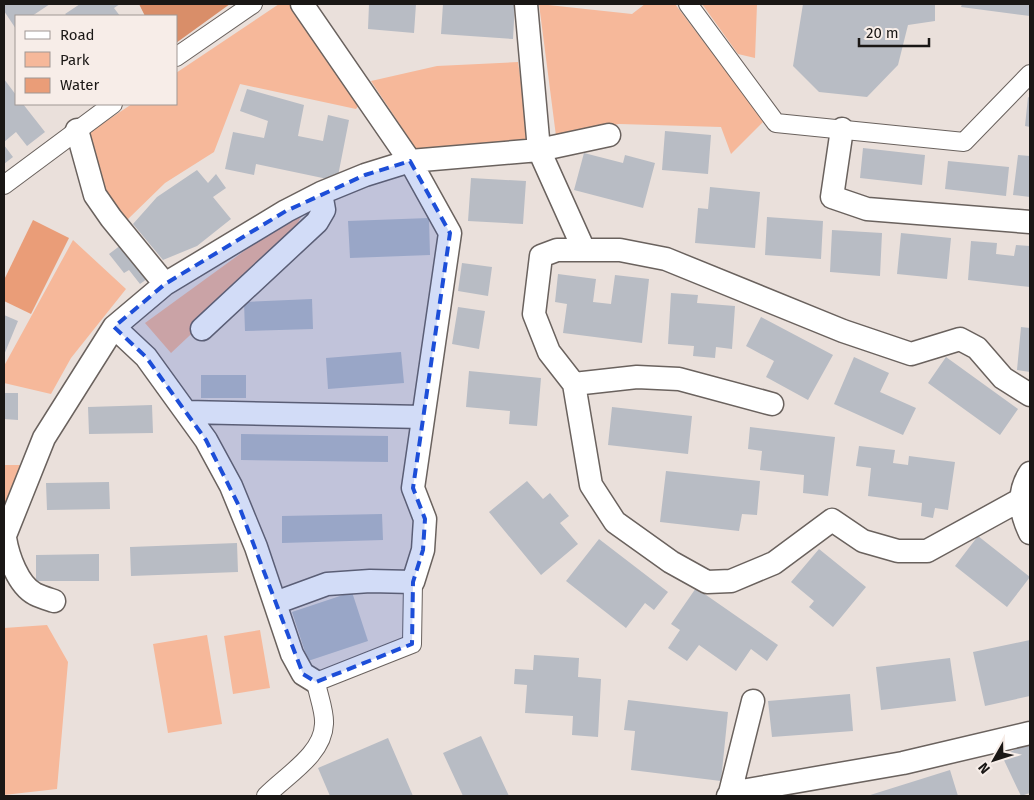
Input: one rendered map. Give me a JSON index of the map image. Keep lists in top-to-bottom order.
{
  "legend": ["Road", "Park", "Water"],
  "scale_bar": "20 m",
  "north": "bottom left"
}
